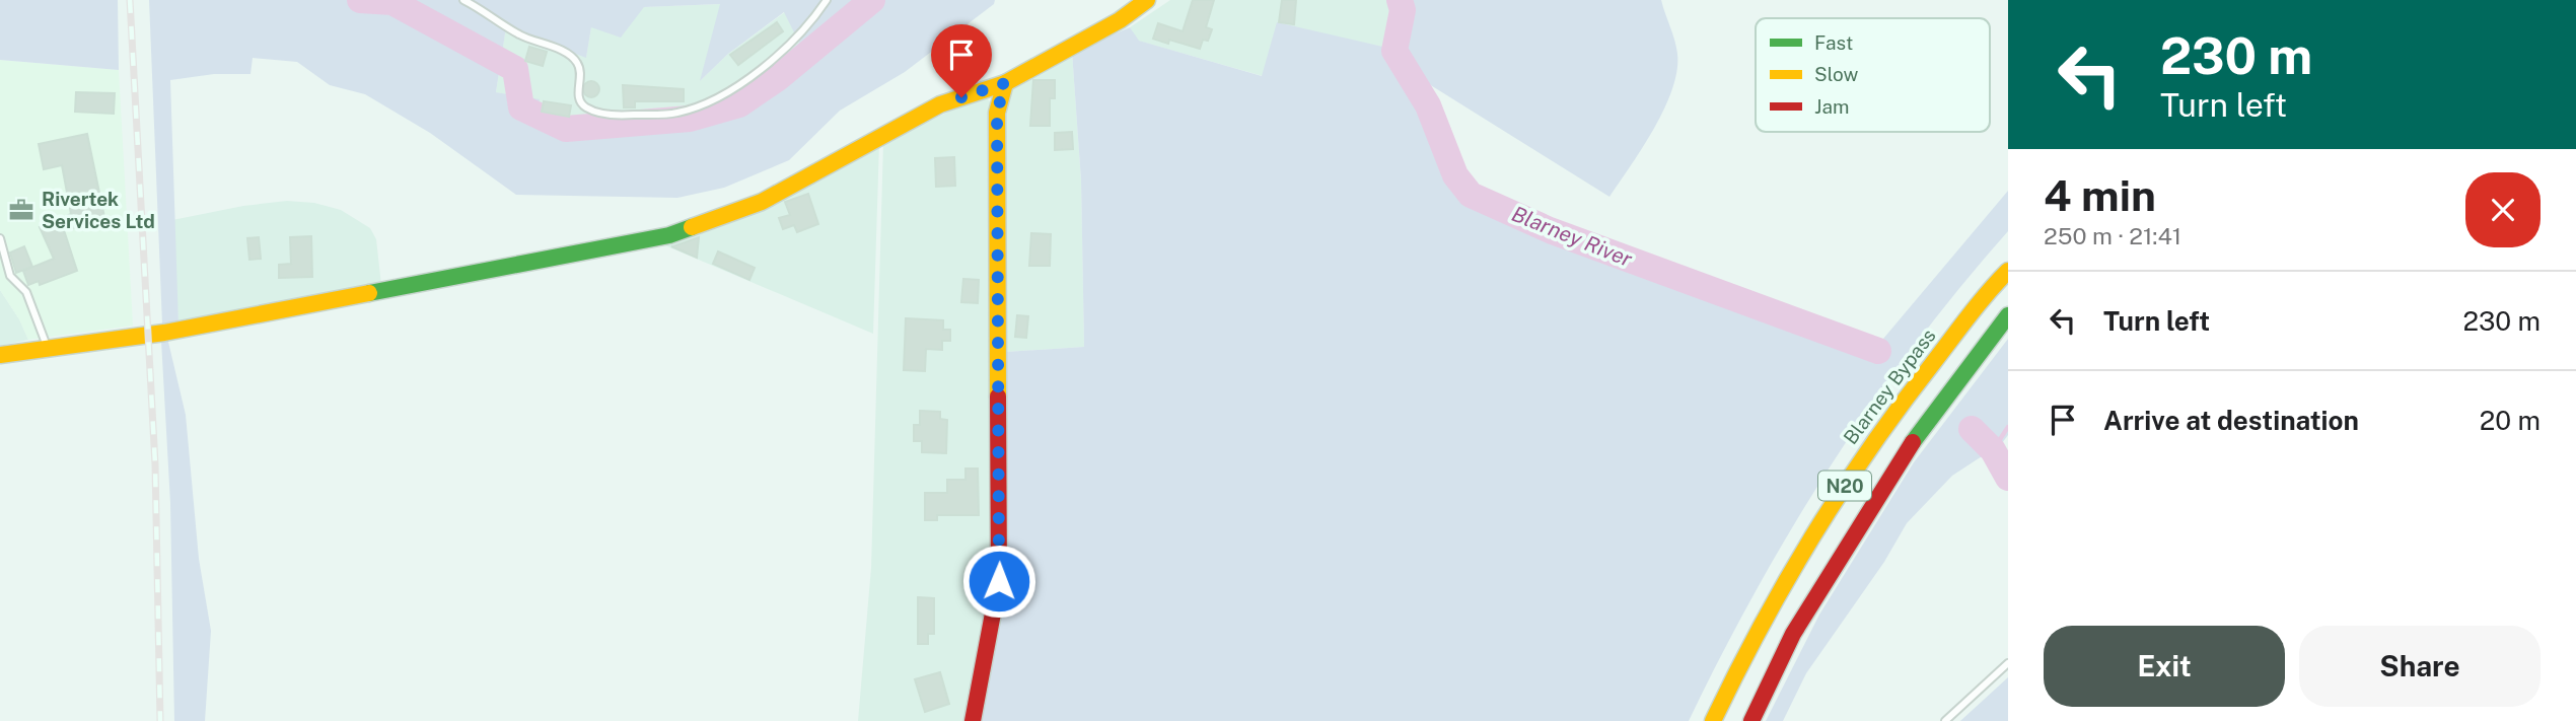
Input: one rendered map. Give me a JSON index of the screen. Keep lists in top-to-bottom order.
{
  "streets": {
    "main road": ["Blarney Bypass", "N20"]
  },
  "water": ["Blarney River"],
  "places": {
    "office": ["Rivertek Services Ltd"]
  },
  "legend": ["Fast", "Slow", "Jam"],
  "page": {
    "turn": ["230 m", "Turn left"],
    "heading": ["4 min", "250 m · 21:41"],
    "list": [
      {
        "name": "Turn left",
        "value": "230 m"
      },
      {
        "name": "Arrive at destination",
        "value": "20 m"
      }
    ],
    "buttons": ["Exit", "Share"]
  }
}
